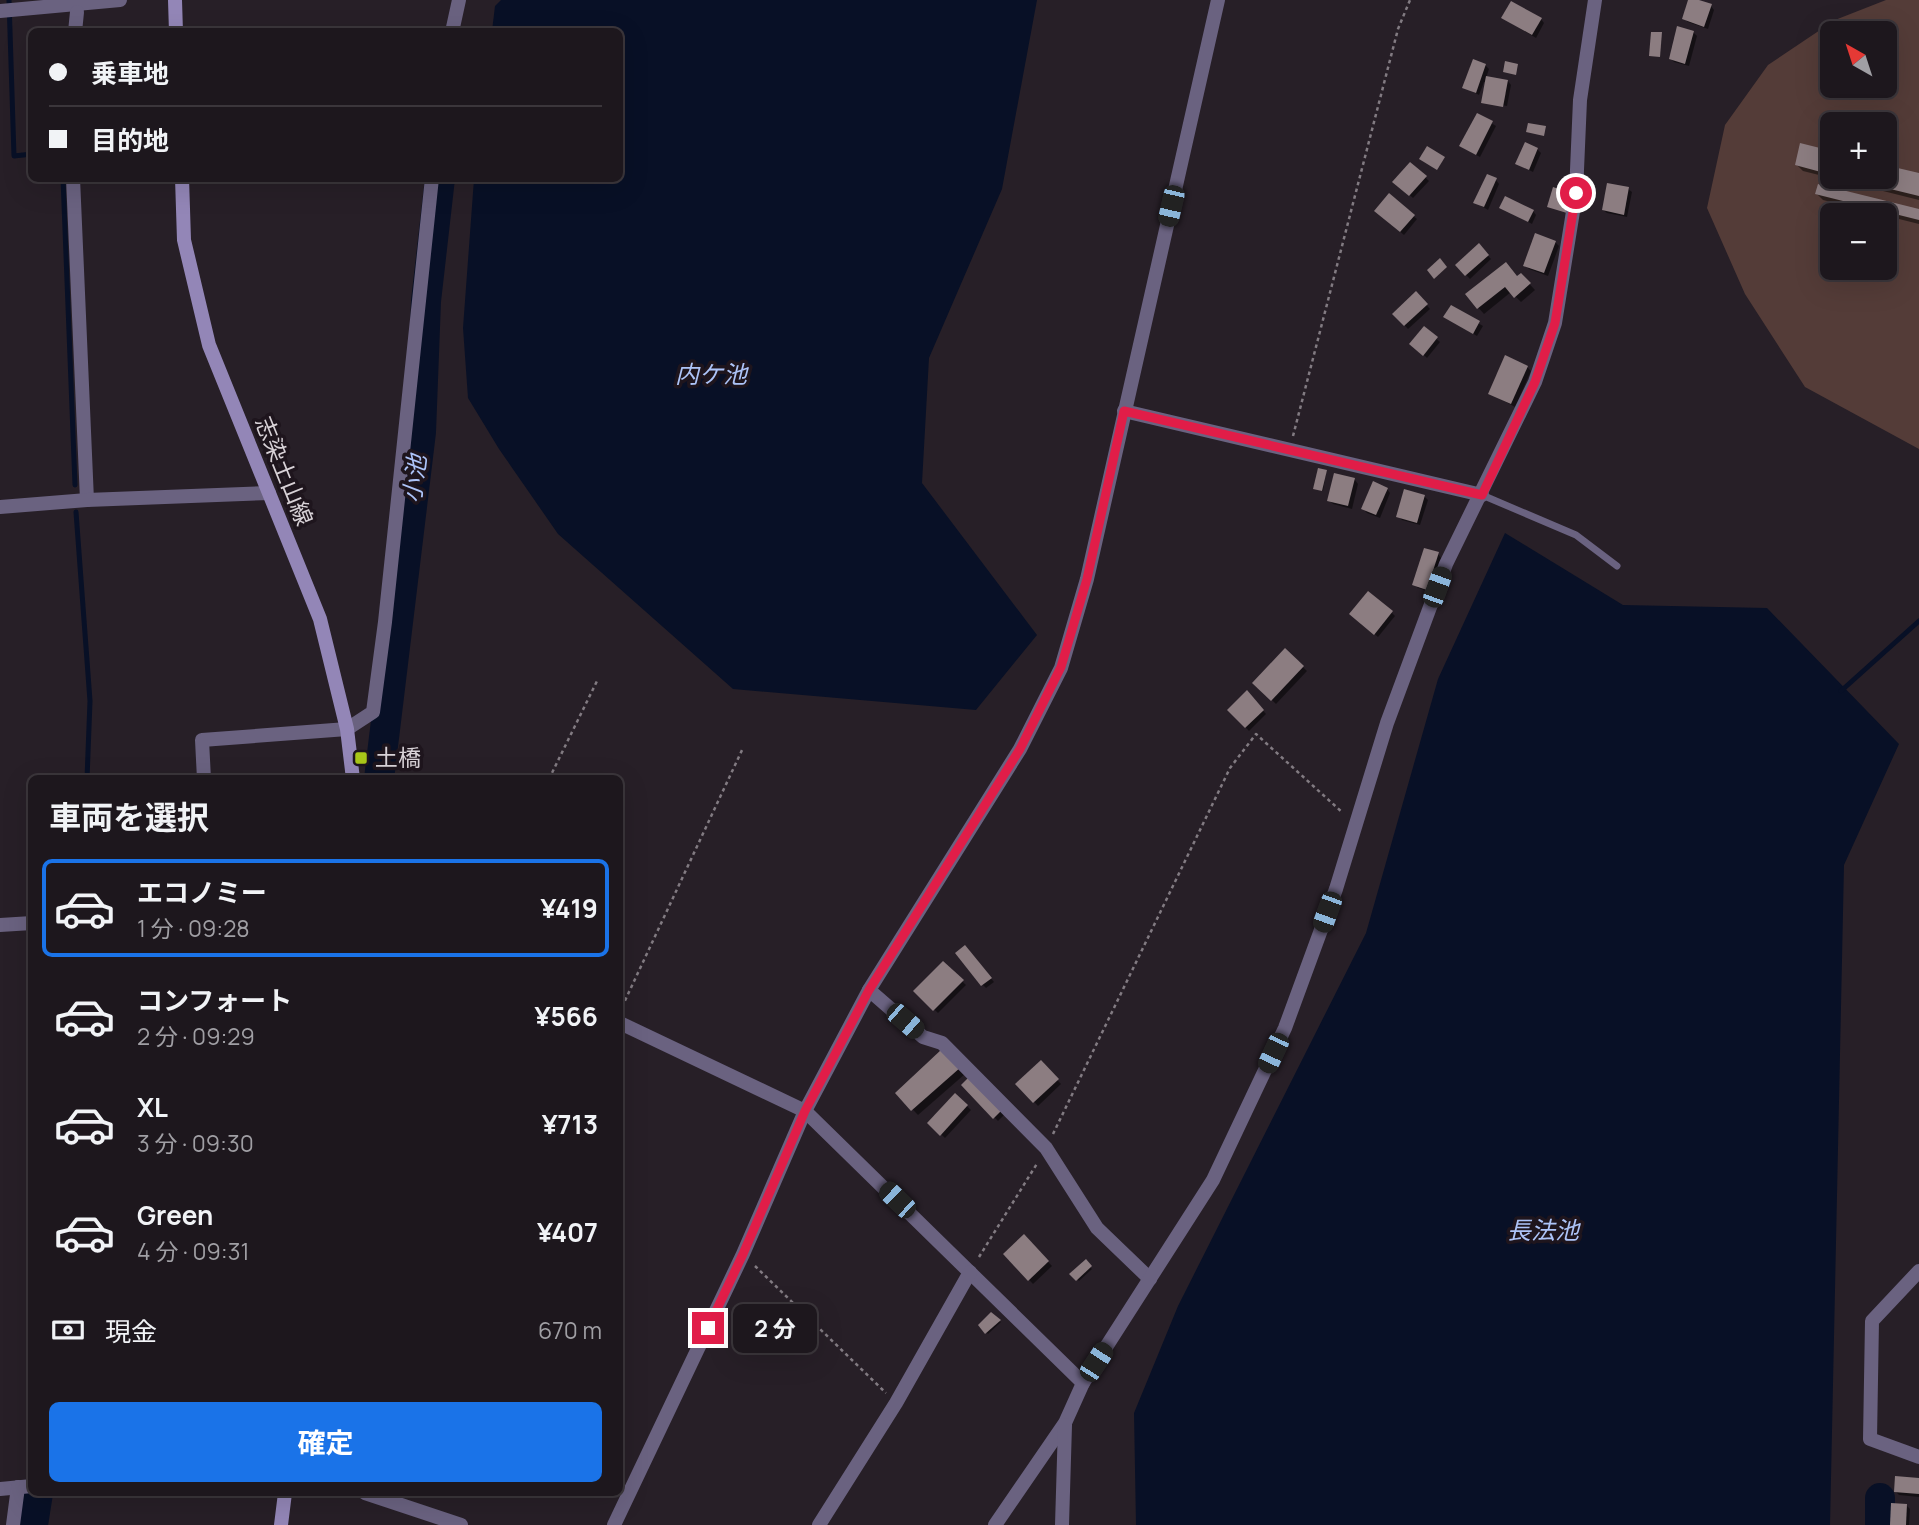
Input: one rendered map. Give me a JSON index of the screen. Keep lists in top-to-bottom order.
{
  "streets": {
    "main road": ["志染土山線"]
  },
  "water": ["内ケ池", "小池", "長法池"],
  "places": {
    "transit": ["土橋"]
  },
  "north": "top left",
  "page": {
    "map_buttons": ["+", "−"],
    "banner": ["乗車地", "目的地"],
    "heading": "車両を選択",
    "list": [
      {
        "name": "エコノミー",
        "note": "1 分 · 09:28",
        "value": "¥419"
      },
      {
        "name": "コンフォート",
        "note": "2 分 · 09:29",
        "value": "¥566"
      },
      {
        "name": "XL",
        "note": "3 分 · 09:30",
        "value": "¥713"
      },
      {
        "name": "Green",
        "note": "4 分 · 09:31",
        "value": "¥407"
      }
    ],
    "pay": ["現金", "670 m"],
    "bubble": "2 分",
    "buttons": "確定"
  }
}
